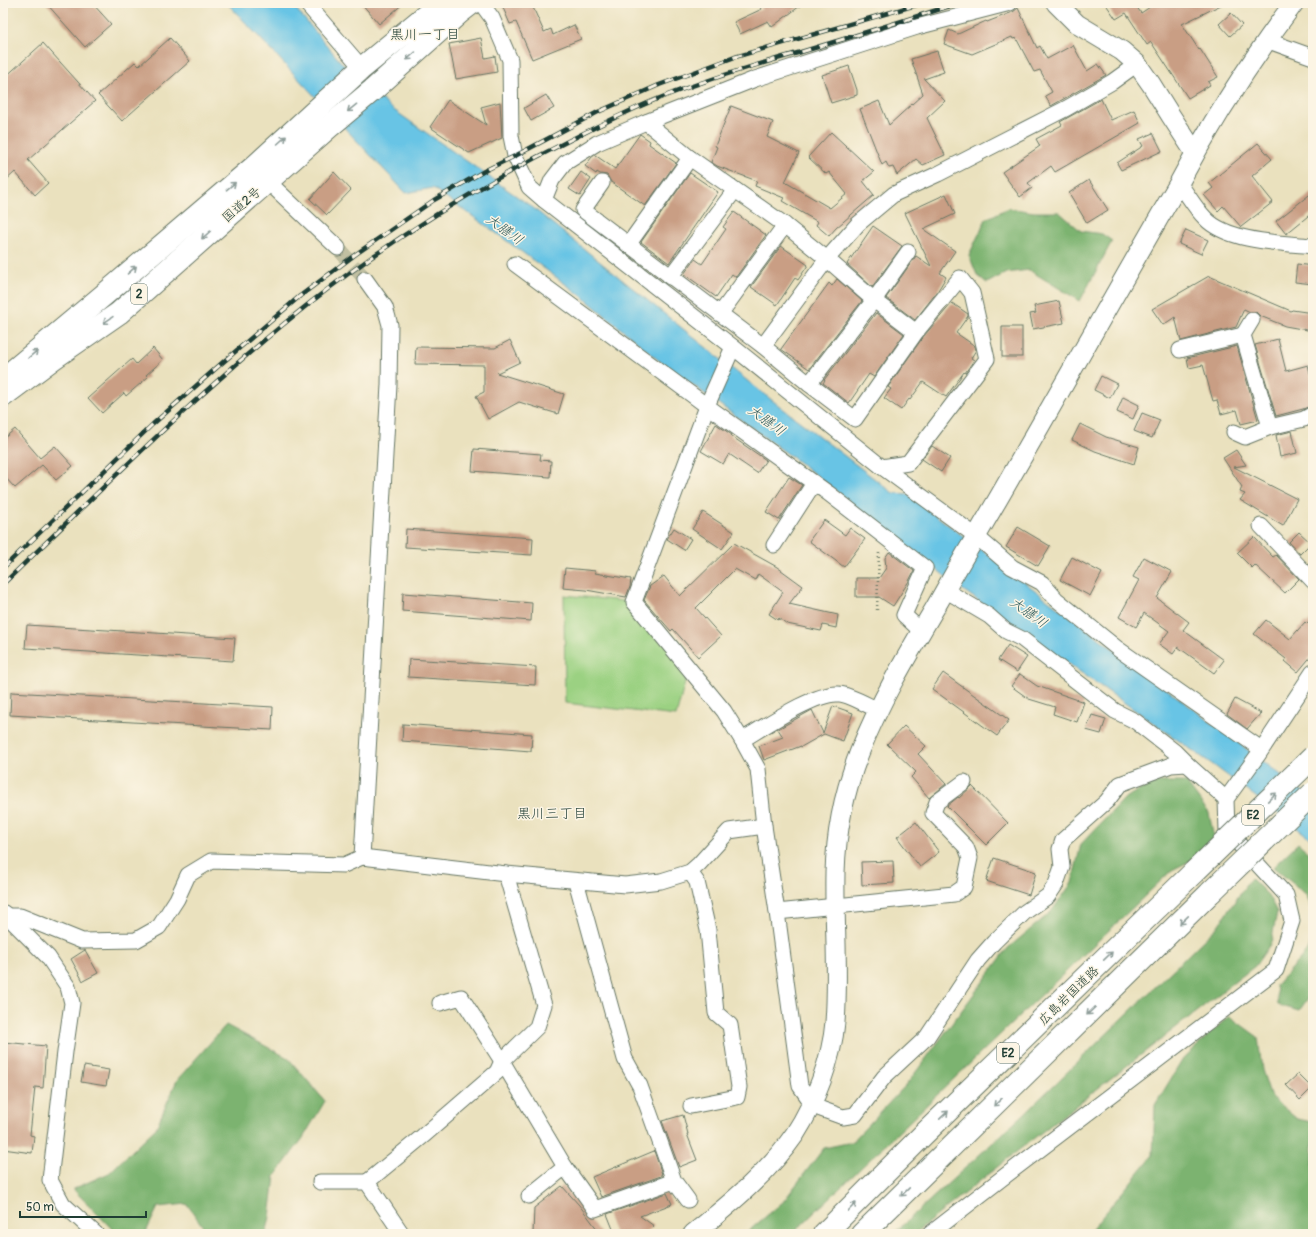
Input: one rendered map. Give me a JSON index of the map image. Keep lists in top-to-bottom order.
{
  "streets": {
    "highway": [
      "国道2号",
      "2",
      "E2",
      "広島岩国道路"
    ]
  },
  "districts": ["黒川一丁目", "黒川三丁目"],
  "water": ["大膳川"],
  "scale_bar": "50 m"
}
